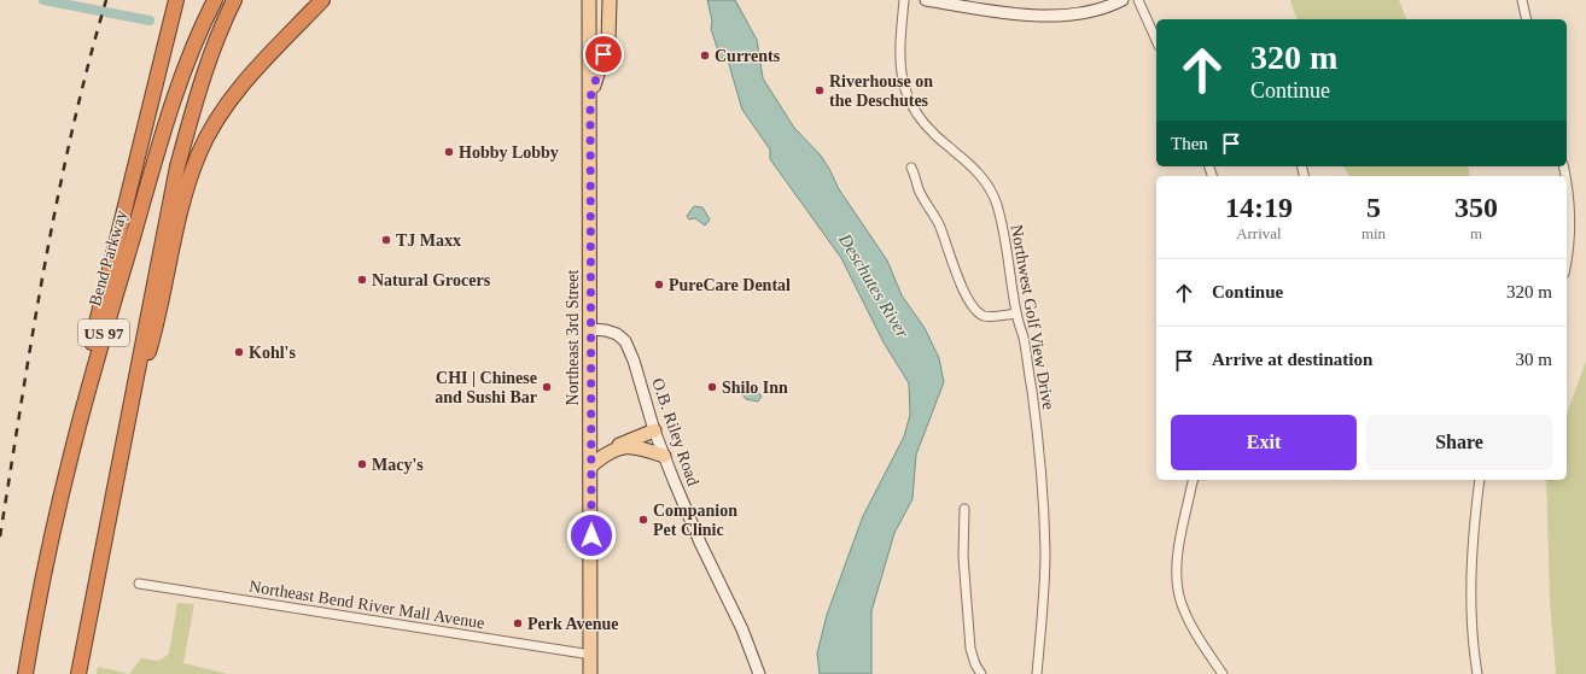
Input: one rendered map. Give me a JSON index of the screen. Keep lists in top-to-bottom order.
{
  "streets": {
    "highway": ["Bend Parkway", "US 97"],
    "main road": ["Northeast 3rd Street"],
    "street": ["Northwest Golf View Drive", "O.B. Riley Road", "Northeast Bend River Mall Avenue"]
  },
  "crossings": [
    ["Northeast 3rd Street", "O.B. Riley Road"],
    ["Northeast 3rd Street", "Northeast Bend River Mall Avenue"]
  ],
  "water": ["Deschutes River"],
  "places": [
    "Currents",
    "Riverhouse on the Deschutes",
    "Hobby Lobby",
    "TJ Maxx",
    "Natural Grocers",
    "PureCare Dental",
    "Kohl's",
    "CHI | Chinese and Sushi Bar",
    "Shilo Inn",
    "Macy's",
    "Companion Pet Clinic",
    "Perk Avenue"
  ],
  "page": {
    "turn": ["320 m", "Continue"],
    "then": "Then",
    "eta": [
      "14:19",
      "Arrival",
      "5",
      "min",
      "350",
      "m"
    ],
    "list": [
      {
        "name": "Continue",
        "value": "320 m"
      },
      {
        "name": "Arrive at destination",
        "value": "30 m"
      }
    ],
    "buttons": ["Exit", "Share"]
  }
}
